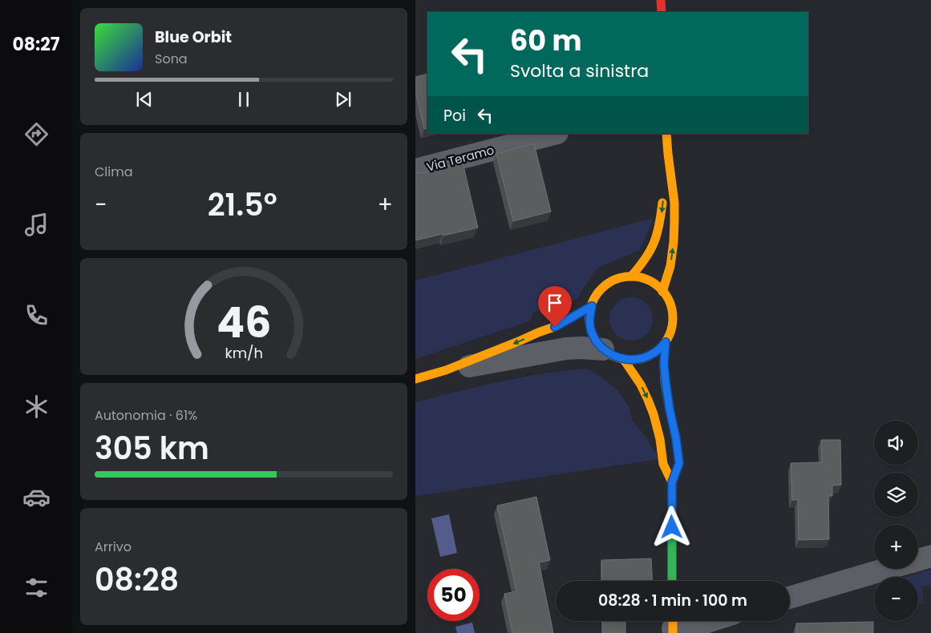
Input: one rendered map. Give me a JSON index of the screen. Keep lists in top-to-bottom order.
{
  "streets": {
    "street": ["Via Teramo"]
  },
  "page": {
    "tabs": "08:27",
    "turn": ["60 m", "Svolta a sinistra"],
    "song": ["Blue Orbit", "Sona"],
    "then": "Poi",
    "tile": [
      "Clima",
      ["Autonomia · 61%", "305 km"],
      ["Arrivo", "08:28"]
    ],
    "heat": ["−", "21.5°", "+"],
    "map_buttons": ["+", "−"],
    "limit": "50",
    "trip": "08:28 · 1 min · 100 m",
    "gauge": ["46", "km/h"]
  }
}
